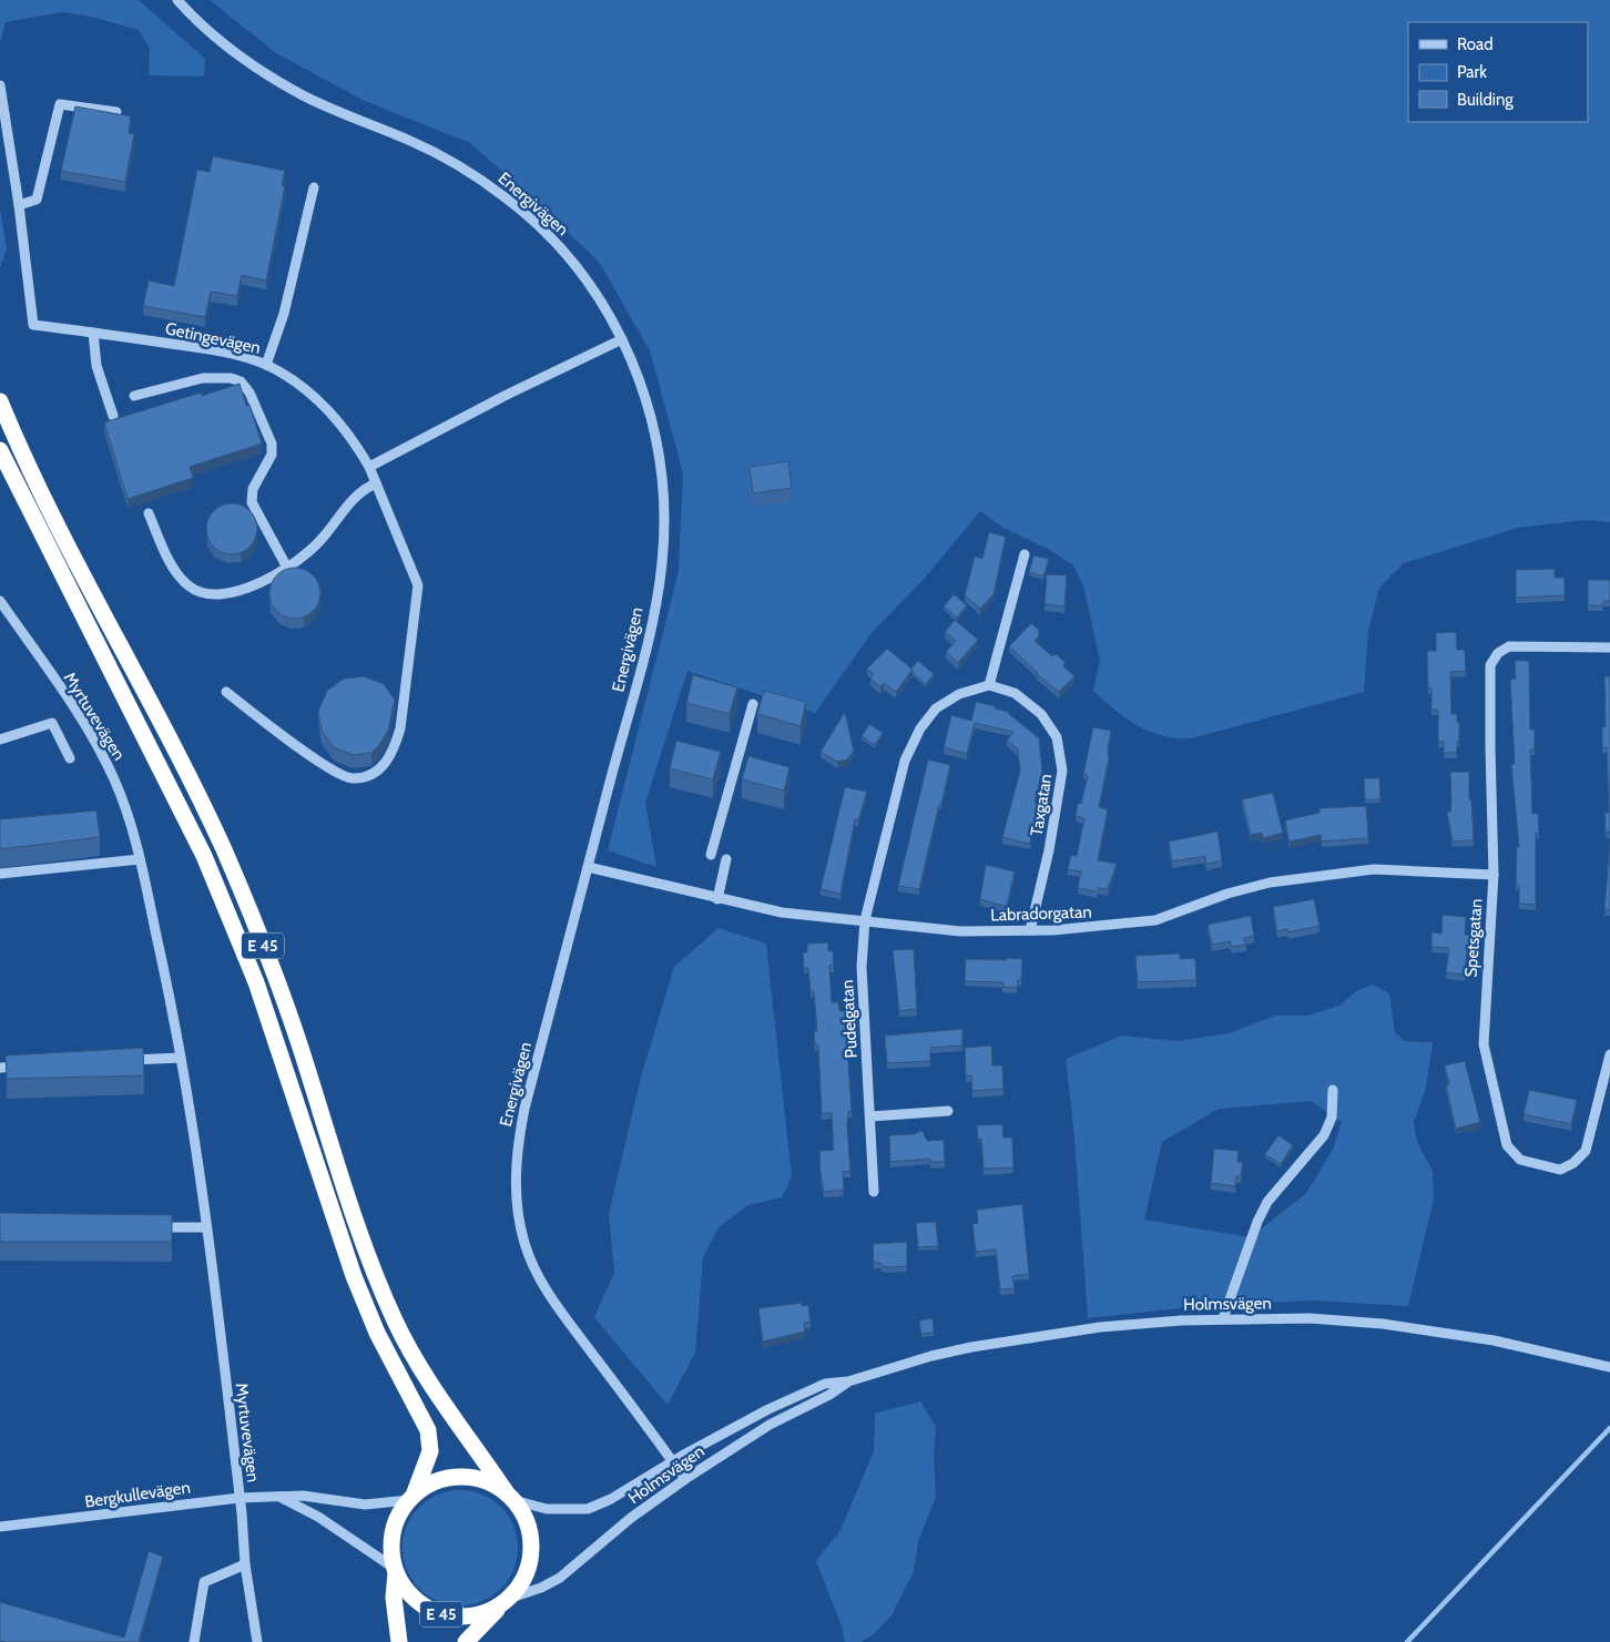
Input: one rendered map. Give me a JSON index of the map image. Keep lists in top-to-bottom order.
{
  "streets": {
    "highway": ["E 45"],
    "street": [
      "Energivägen",
      "Getingevägen",
      "Myrtuvevägen",
      "Taxgatan",
      "Labradorgatan",
      "Spetsgatan",
      "Pudelgatan",
      "Holmsvägen",
      "Bergkullevägen"
    ]
  },
  "crossings": [
    ["Energivägen", "Labradorgatan"],
    ["Energivägen", "Holmsvägen"],
    ["Myrtuvevägen", "Bergkullevägen"],
    ["Taxgatan", "Labradorgatan"],
    ["Labradorgatan", "Spetsgatan"],
    ["Labradorgatan", "Pudelgatan"],
    ["E 45", "Holmsvägen"],
    ["E 45", "Bergkullevägen"],
    ["Holmsvägen", "Bergkullevägen"]
  ],
  "legend": ["Road", "Park", "Building"]
}
